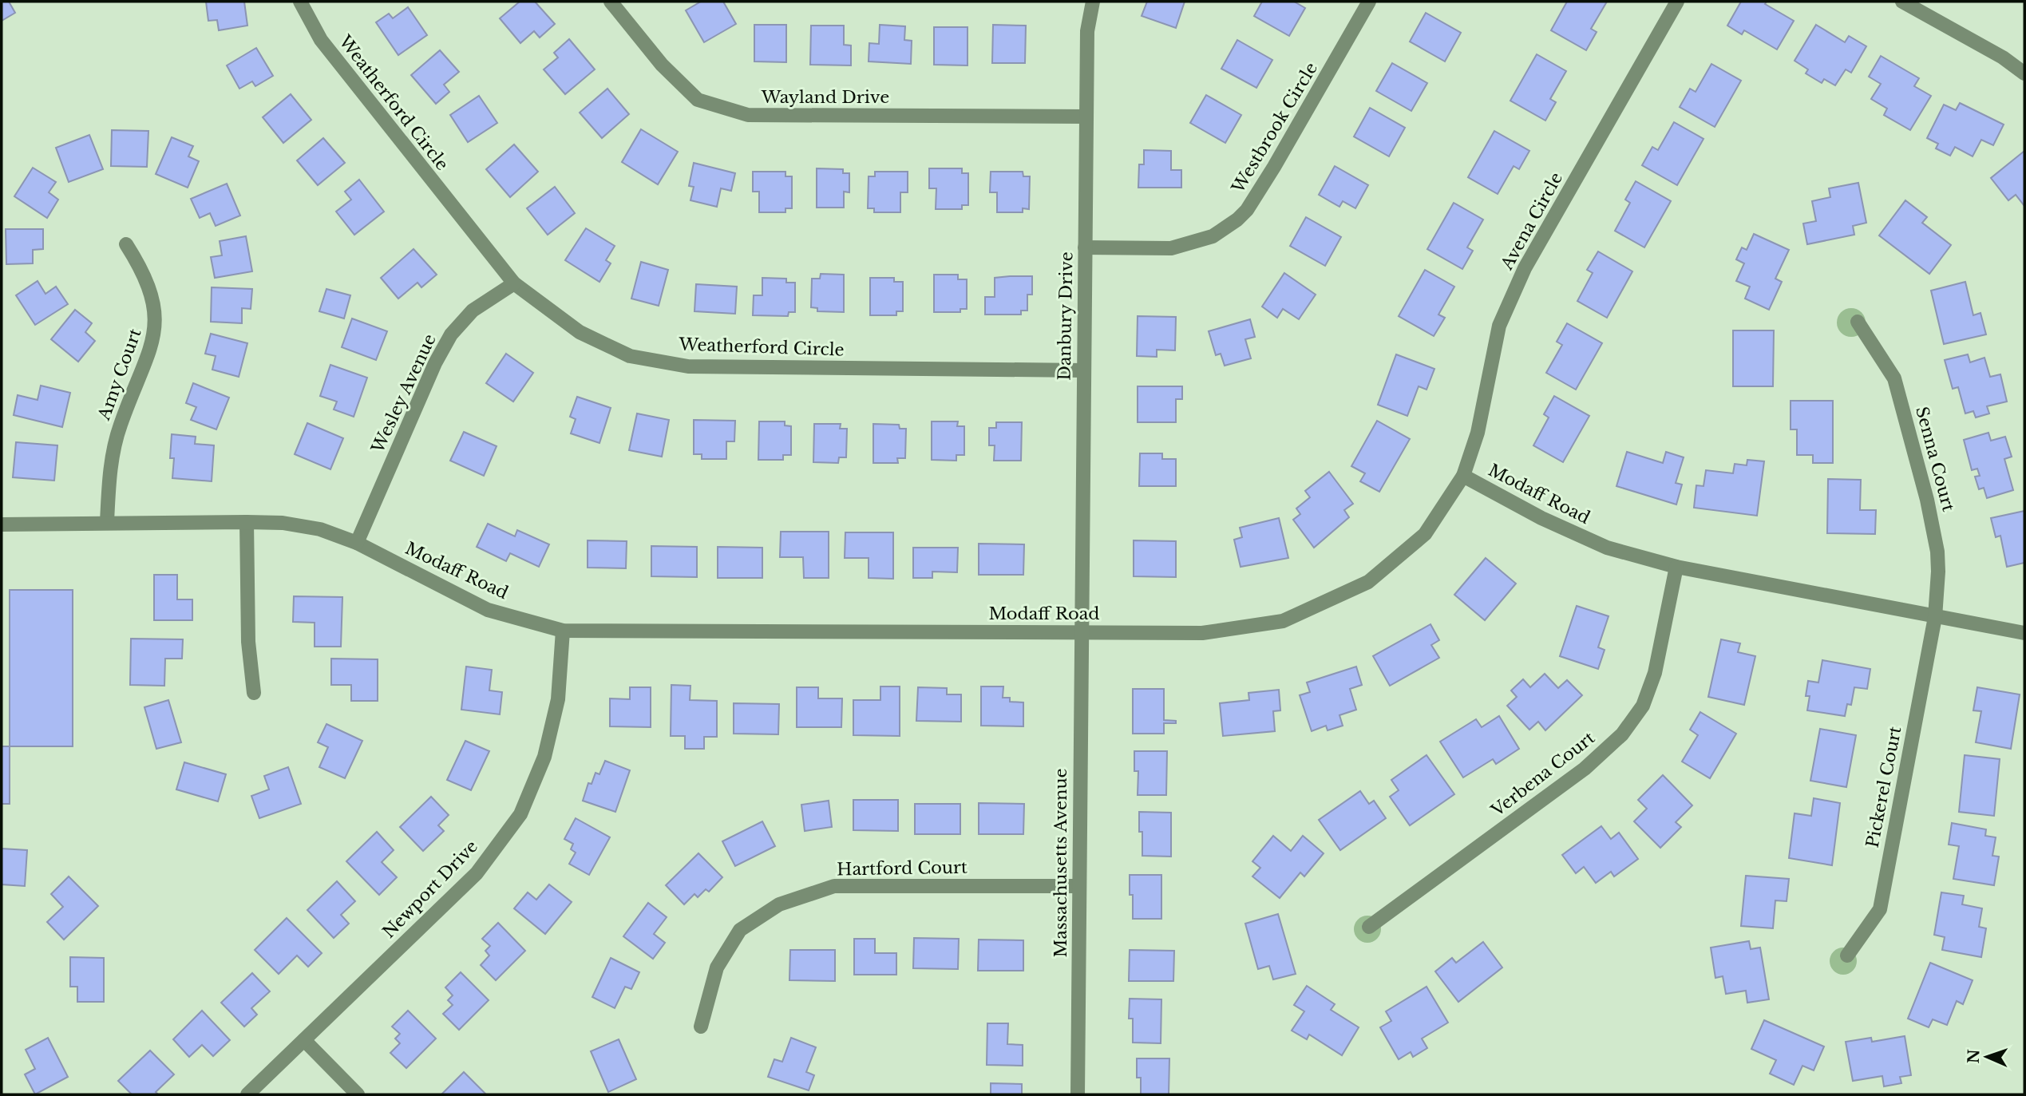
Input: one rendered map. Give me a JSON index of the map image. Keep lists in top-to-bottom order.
{
  "streets": {
    "street": [
      "Wayland Drive",
      "Weatherford Circle",
      "Westbrook Circle",
      "Avena Circle",
      "Danbury Drive",
      "Amy Court",
      "Wesley Avenue",
      "Senna Court",
      "Modaff Road",
      "Verbena Court",
      "Pickerel Court",
      "Massachusetts Avenue",
      "Hartford Court",
      "Newport Drive"
    ]
  },
  "crossings": [
    ["Wayland Drive", "Danbury Drive"],
    ["Weatherford Circle", "Danbury Drive"],
    ["Weatherford Circle", "Wesley Avenue"],
    ["Westbrook Circle", "Danbury Drive"],
    ["Avena Circle", "Modaff Road"],
    ["Danbury Drive", "Modaff Road"],
    ["Danbury Drive", "Massachusetts Avenue"],
    ["Amy Court", "Modaff Road"],
    ["Wesley Avenue", "Modaff Road"],
    ["Senna Court", "Modaff Road"],
    ["Senna Court", "Pickerel Court"],
    ["Modaff Road", "Verbena Court"],
    ["Modaff Road", "Pickerel Court"],
    ["Modaff Road", "Massachusetts Avenue"],
    ["Modaff Road", "Newport Drive"],
    ["Massachusetts Avenue", "Hartford Court"]
  ],
  "north": "left"
}
